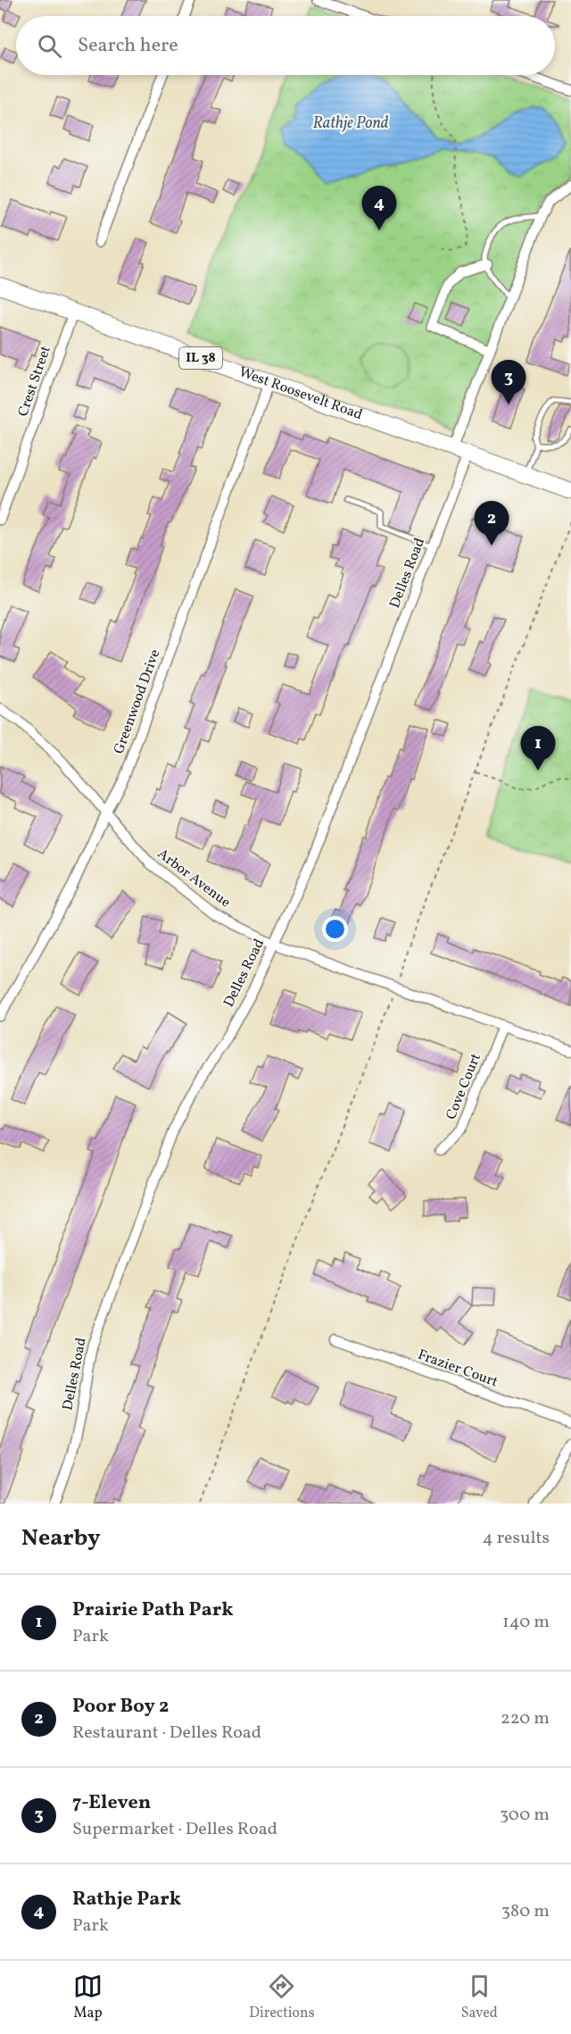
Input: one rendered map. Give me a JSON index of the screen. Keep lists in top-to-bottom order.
{
  "streets": {
    "main road": ["IL 38", "West Roosevelt Road"],
    "street": [
      "Crest Street",
      "Delles Road",
      "Greenwood Drive",
      "Arbor Avenue",
      "Cove Court",
      "Frazier Court"
    ]
  },
  "crossings": [
    ["Crest Street", "West Roosevelt Road"],
    ["West Roosevelt Road", "Delles Road"],
    ["West Roosevelt Road", "Greenwood Drive"],
    ["Delles Road", "Arbor Avenue"],
    ["Greenwood Drive", "Arbor Avenue"],
    ["Arbor Avenue", "Cove Court"]
  ],
  "water": ["Rathje Pond"],
  "page": {
    "search": "Search here",
    "pins": [
      "4",
      "3",
      "2",
      "1"
    ],
    "heading": ["Nearby", "4 results"],
    "list": [
      {
        "mark": "1",
        "name": "Prairie Path Park",
        "note": "Park",
        "value": "140 m"
      },
      {
        "mark": "2",
        "name": "Poor Boy 2",
        "note": "Restaurant · Delles Road",
        "value": "220 m"
      },
      {
        "mark": "3",
        "name": "7-Eleven",
        "note": "Supermarket · Delles Road",
        "value": "300 m"
      },
      {
        "mark": "4",
        "name": "Rathje Park",
        "note": "Park",
        "value": "380 m"
      }
    ],
    "nav": ["Map", "Directions", "Saved"]
  }
}
